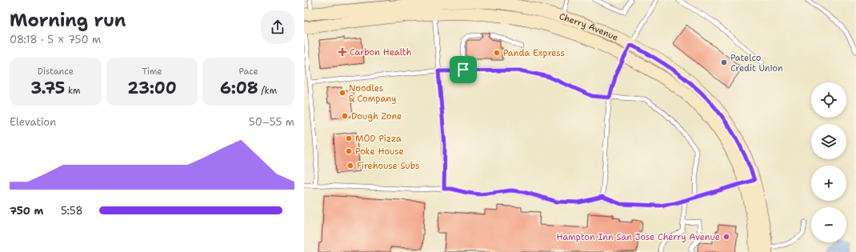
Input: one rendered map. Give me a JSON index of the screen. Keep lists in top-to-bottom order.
{
  "streets": {
    "street": ["Cherry Avenue"]
  },
  "places": {
    "health": ["Carbon Health"],
    "other": [
      "Panda Express",
      "Patelco Credit Union",
      "Noodles & Company",
      "Dough Zone",
      "MOD Pizza",
      "Poke House",
      "Firehouse Subs",
      "Hampton Inn San Jose Cherry Avenue"
    ]
  },
  "page": {
    "heading": ["Morning run", "08:18 · 5 × 750 m"],
    "stats": [
      ["Distance", "3.75 km"],
      ["Time", "23:00"],
      ["Pace", "6:08 /km"]
    ],
    "map_buttons": ["+", "−"],
    "chart": ["Elevation", "50–55 m"],
    "list": [
      {
        "name": "750 m",
        "note": "5:58"
      }
    ]
  }
}
